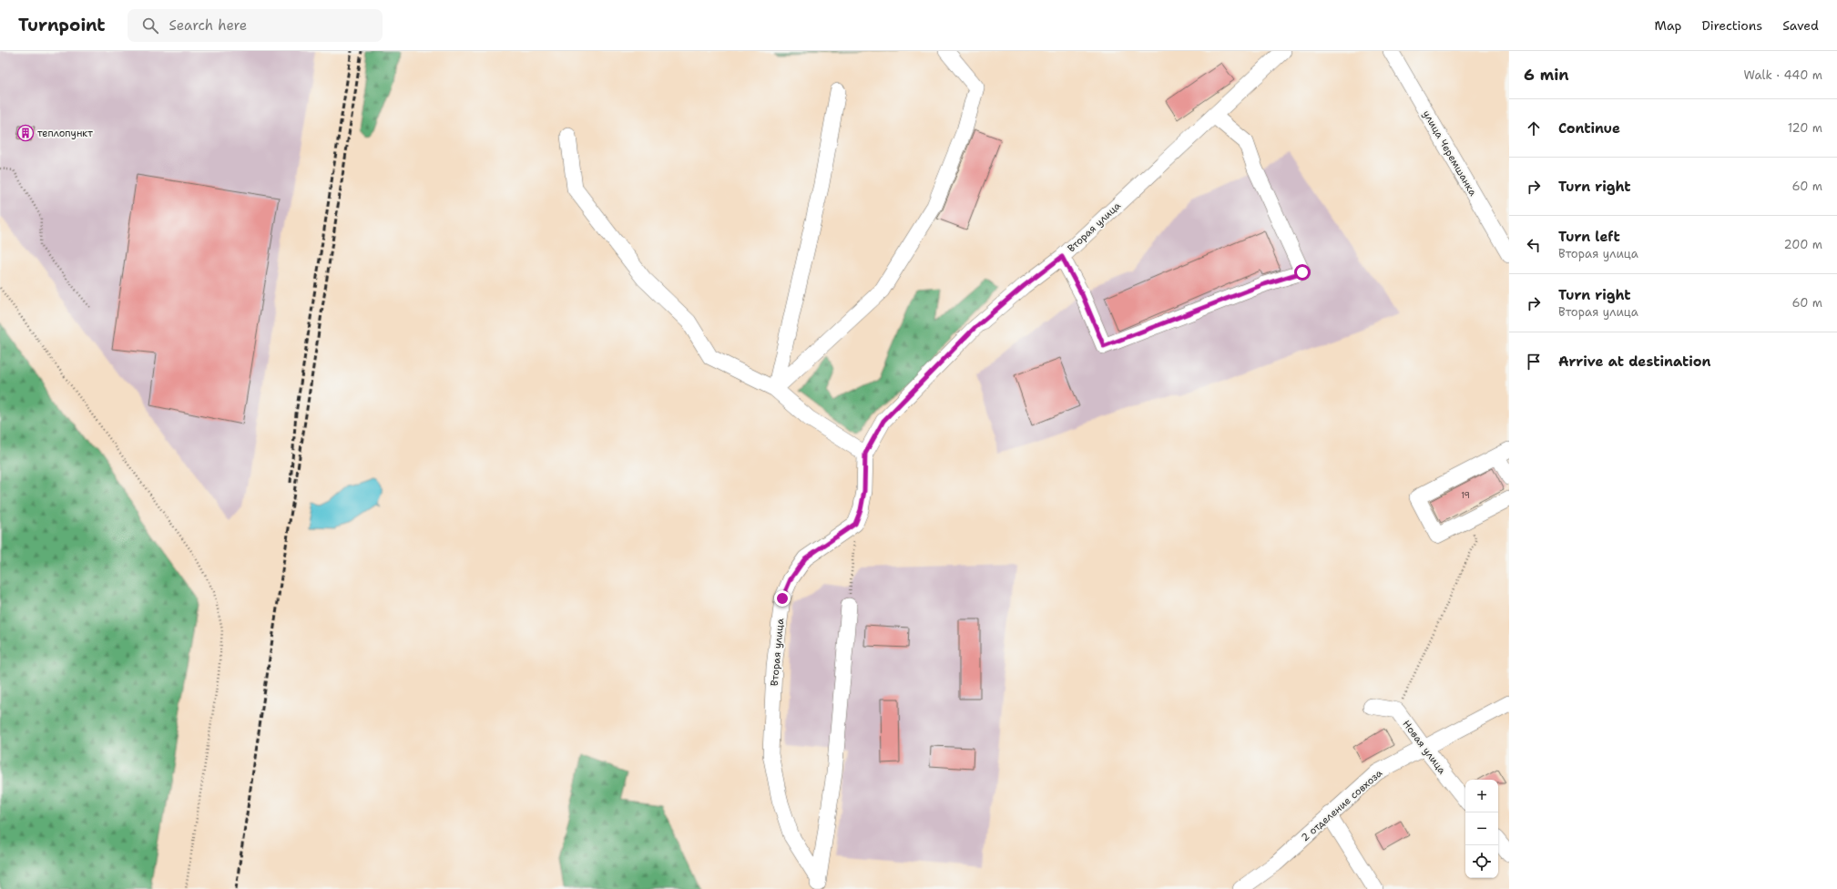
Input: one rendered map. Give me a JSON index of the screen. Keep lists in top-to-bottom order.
{
  "streets": {
    "street": [
      "улица Черемшанка",
      "Вторая улица",
      "Новая улица",
      "2 отделение совхоза"
    ]
  },
  "crossings": [
    ["Новая улица", "2 отделение совхоза"]
  ],
  "places": {
    "building": ["теплопункт"]
  },
  "house_numbers": ["19"],
  "page": {
    "header": "Turnpoint",
    "search": "Search here",
    "nav": ["Map", "Directions", "Saved"],
    "heading": ["6 min", "Walk · 440 m"],
    "list": [
      ["Continue", "120 m"],
      ["Turn right", "60 m"],
      ["Turn left", "Вторая улица", "200 m"],
      ["Turn right", "Вторая улица", "60 m"],
      "Arrive at destination"
    ],
    "map_buttons": ["+", "−"]
  }
}
